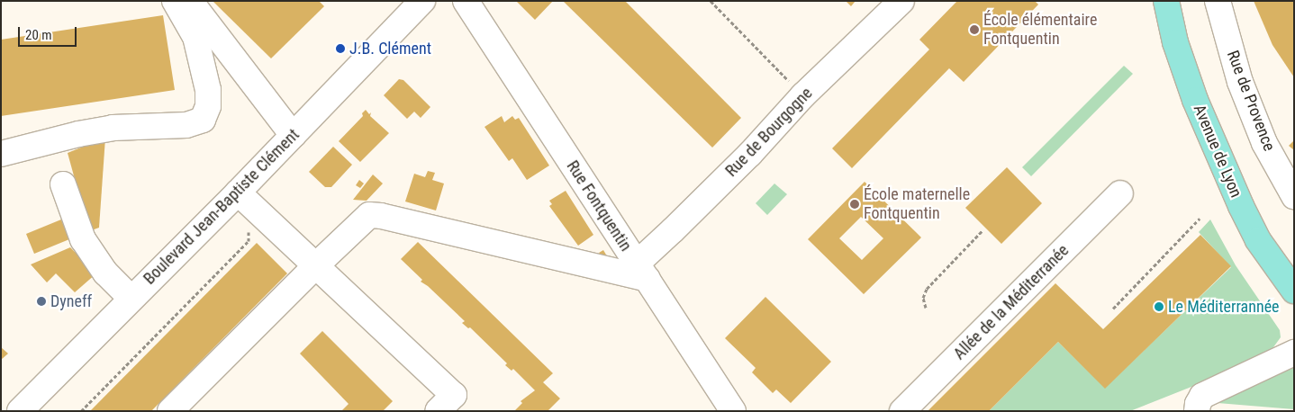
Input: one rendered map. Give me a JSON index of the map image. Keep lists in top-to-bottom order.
{
  "streets": {
    "main road": ["Avenue de Lyon"],
    "street": [
      "Rue de Provence",
      "Rue de Bourgogne",
      "Rue Fontquentin",
      "Boulevard Jean-Baptiste Clément",
      "Allée de la Méditerranée"
    ]
  },
  "crossings": [
    ["Rue de Bourgogne", "Rue Fontquentin"]
  ],
  "places": [
    "École élémentaire Fontquentin",
    "J.B. Clément",
    "École maternelle Fontquentin",
    "Dyneff",
    "Le Méditerrannée"
  ],
  "scale_bar": "20 m"
}
